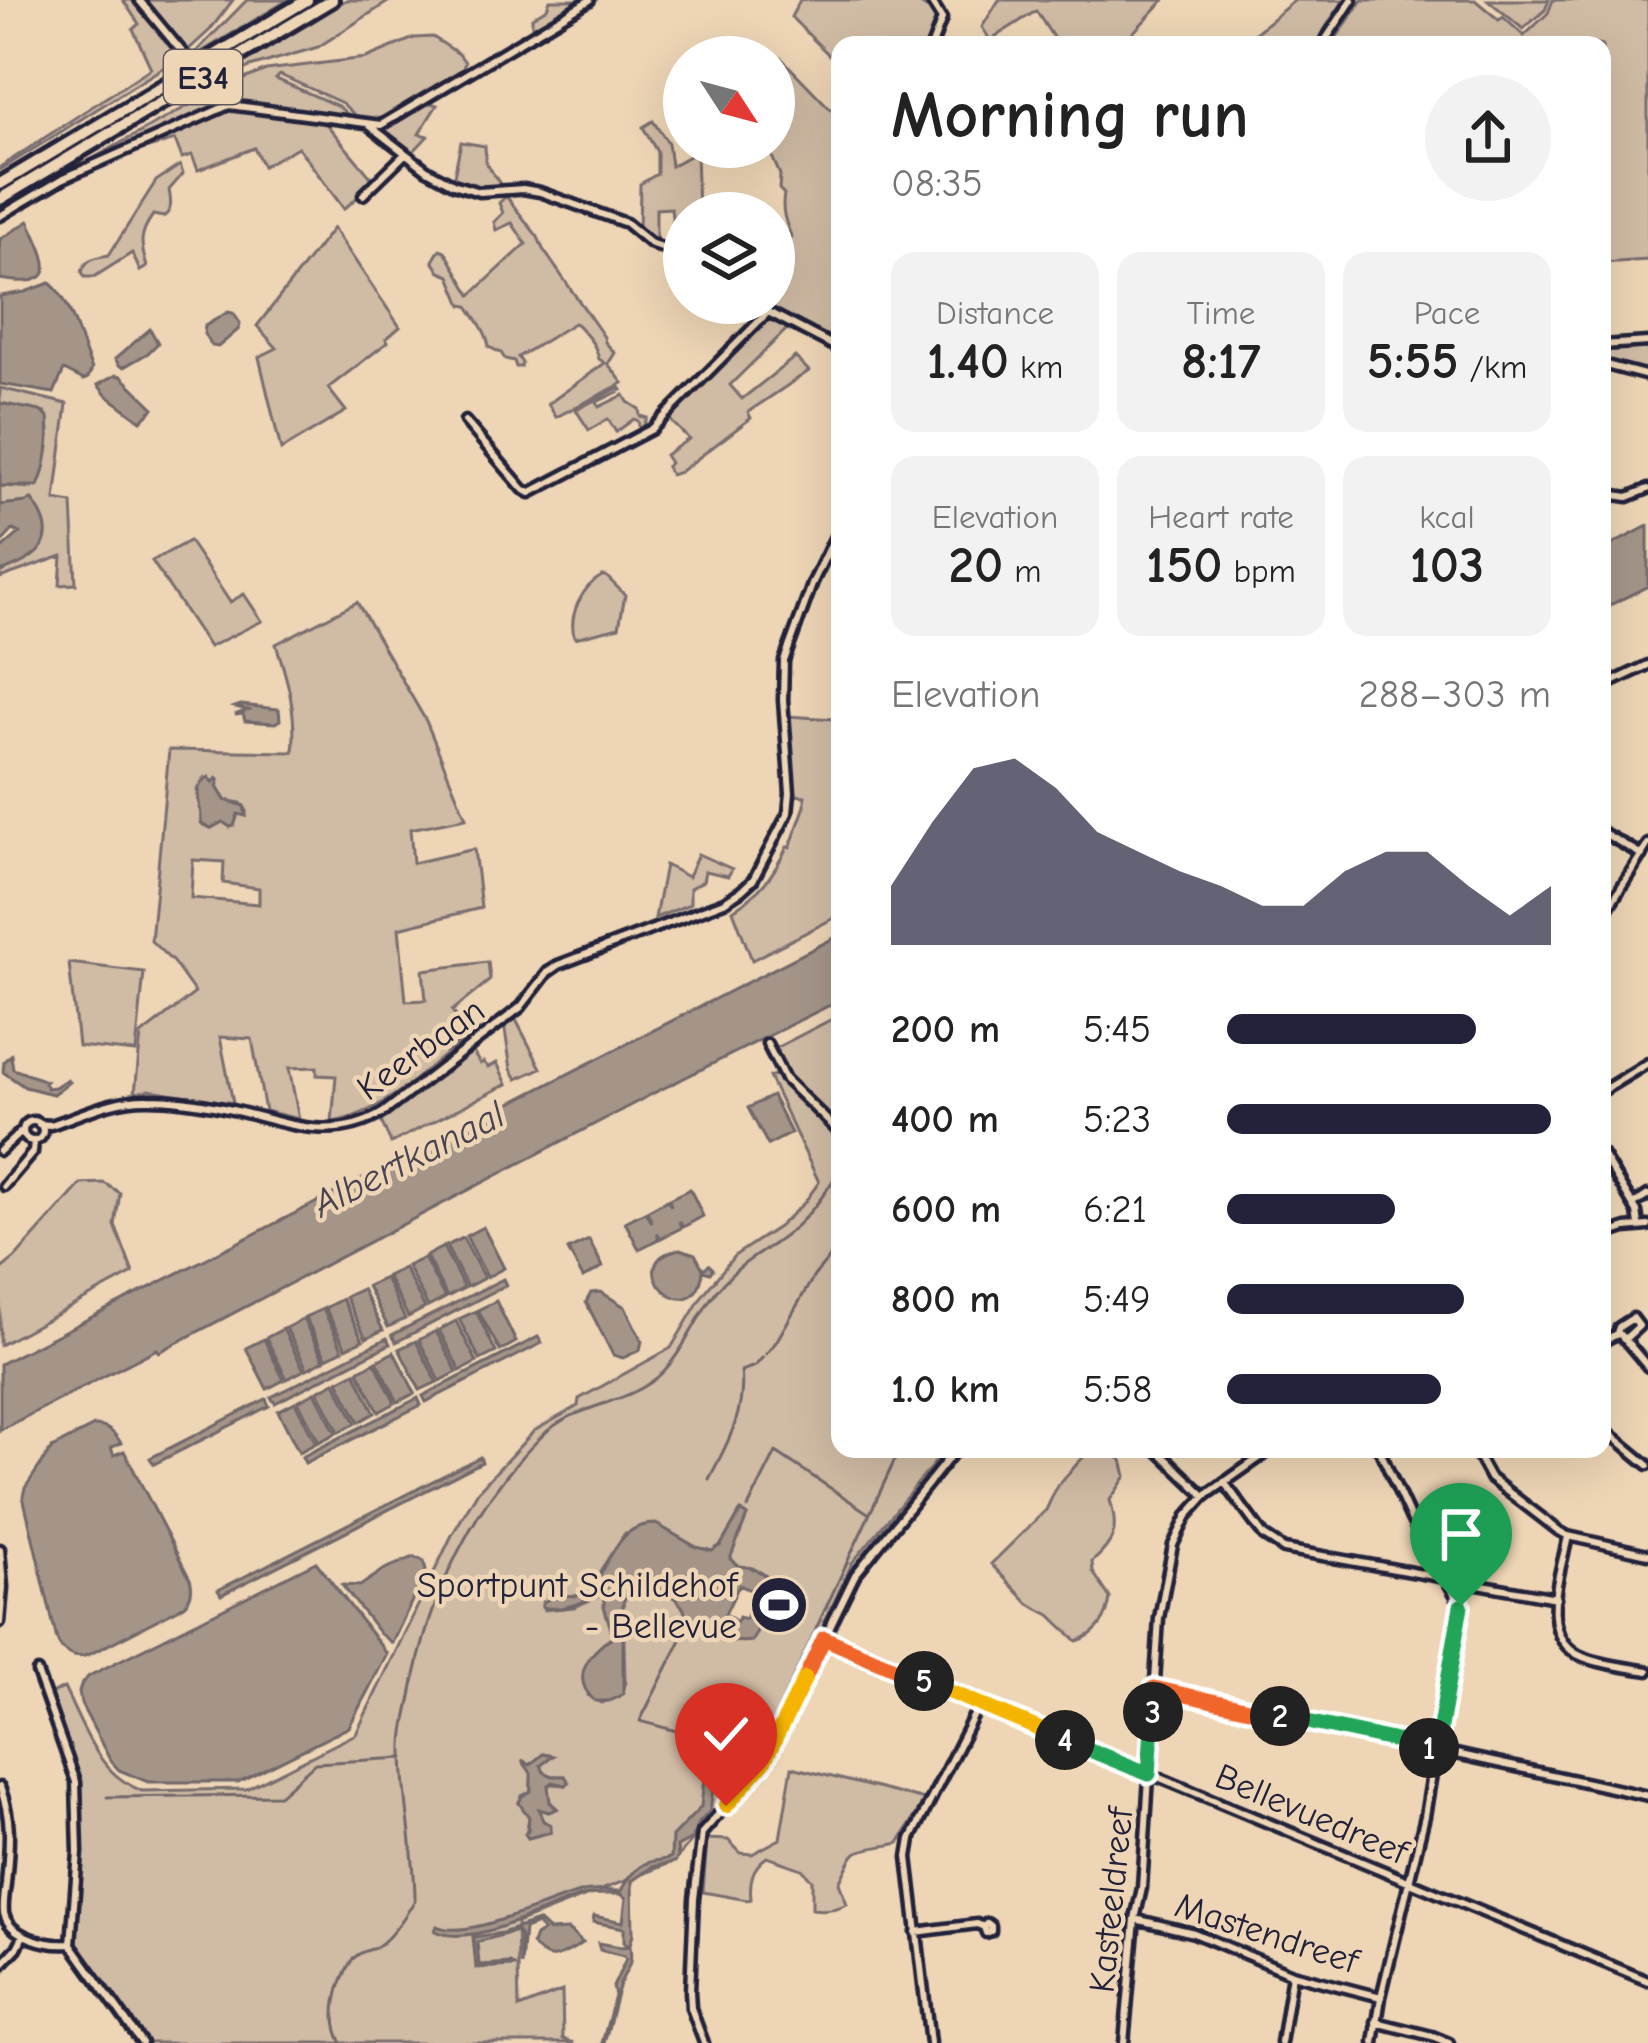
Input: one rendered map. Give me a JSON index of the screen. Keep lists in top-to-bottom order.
{
  "streets": {
    "highway": ["E34"],
    "street": [
      "Keerbaan",
      "Bellevuedreef",
      "Kasteeldreef",
      "Mastendreef"
    ]
  },
  "crossings": [
    ["Bellevuedreef", "Kasteeldreef"],
    ["Kasteeldreef", "Mastendreef"]
  ],
  "water": ["Albertkanaal"],
  "places": {
    "sports": ["Sportpunt Schildehof - Bellevue"]
  },
  "north": "bottom right",
  "page": {
    "heading": ["Morning run", "08:35"],
    "stats": [
      ["Distance", "1.40 km"],
      ["Time", "8:17"],
      ["Pace", "5:55 /km"],
      ["Elevation", "20 m"],
      ["Heart rate", "150 bpm"],
      ["kcal", "103"]
    ],
    "chart": ["Elevation", "288–303 m"],
    "list": [
      {
        "name": "200 m",
        "note": "5:45"
      },
      {
        "name": "400 m",
        "note": "5:23"
      },
      {
        "name": "600 m",
        "note": "6:21"
      },
      {
        "name": "800 m",
        "note": "5:49"
      },
      {
        "name": "1.0 km",
        "note": "5:58"
      }
    ],
    "pins": [
      "5",
      "3",
      "2",
      "4",
      "1"
    ]
  }
}
